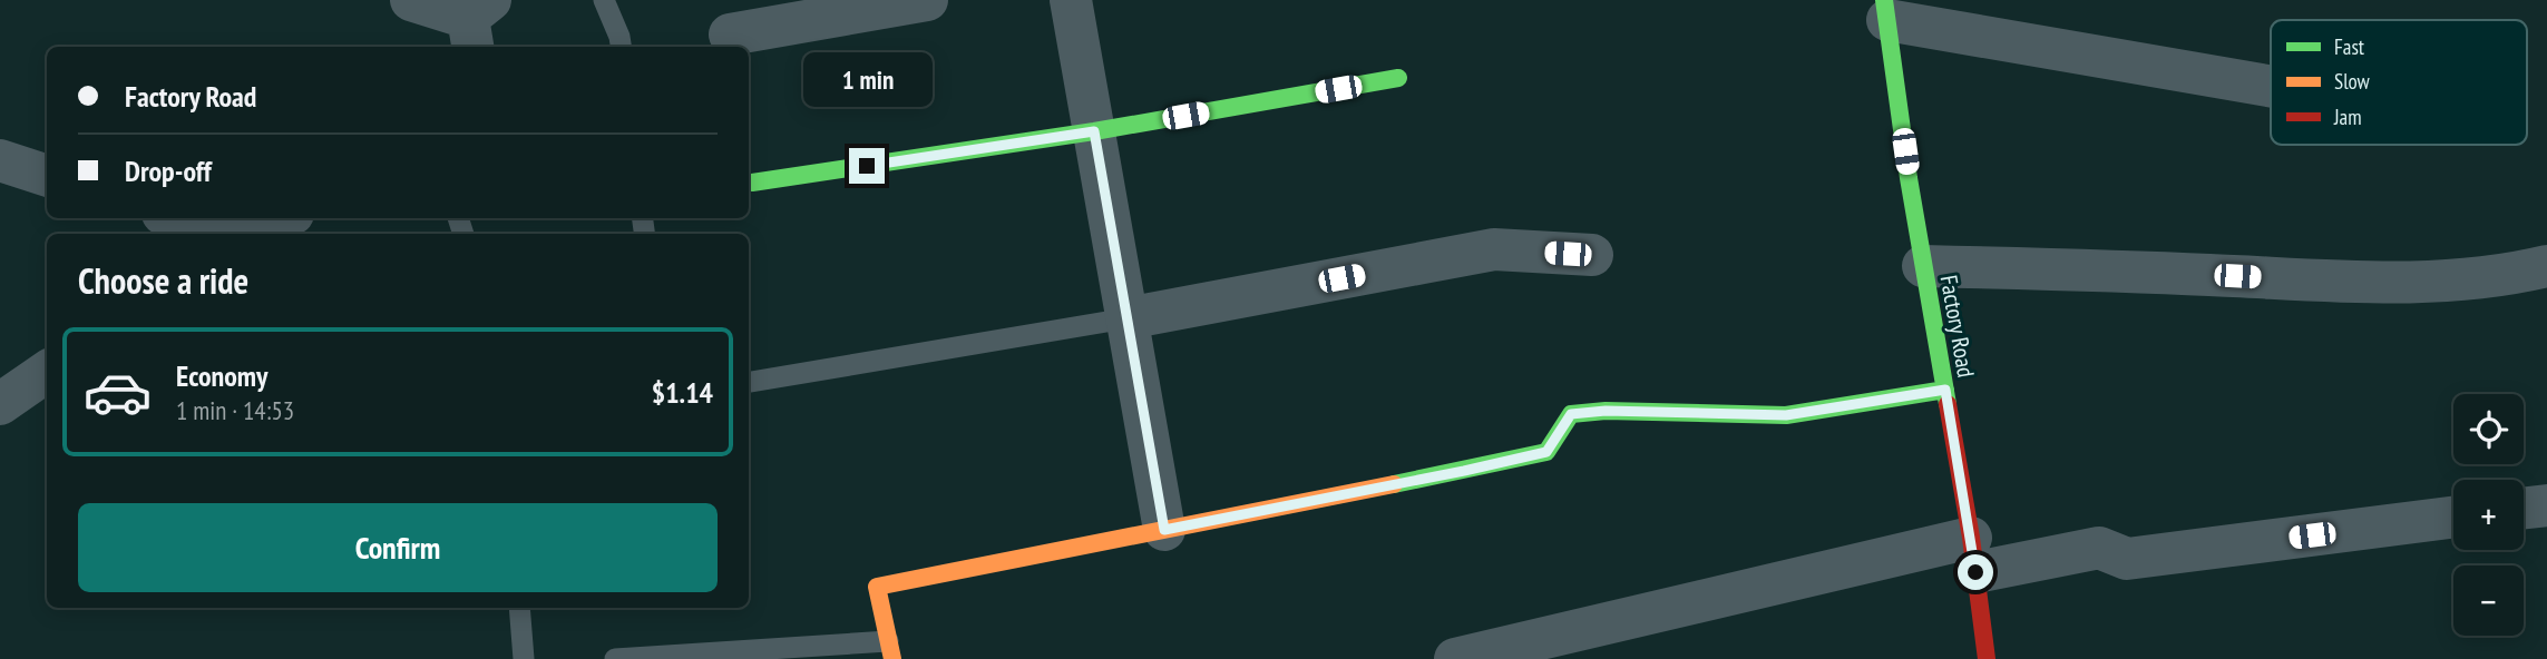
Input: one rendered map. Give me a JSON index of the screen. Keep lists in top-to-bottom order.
{
  "streets": {
    "street": ["Factory Road"]
  },
  "legend": ["Fast", "Slow", "Jam"],
  "page": {
    "banner": ["Factory Road", "Drop-off"],
    "bubble": "1 min",
    "heading": "Choose a ride",
    "list": [
      {
        "name": "Economy",
        "note": "1 min · 14:53",
        "value": "$1.14"
      }
    ],
    "map_buttons": ["+", "−"],
    "buttons": "Confirm"
  }
}
